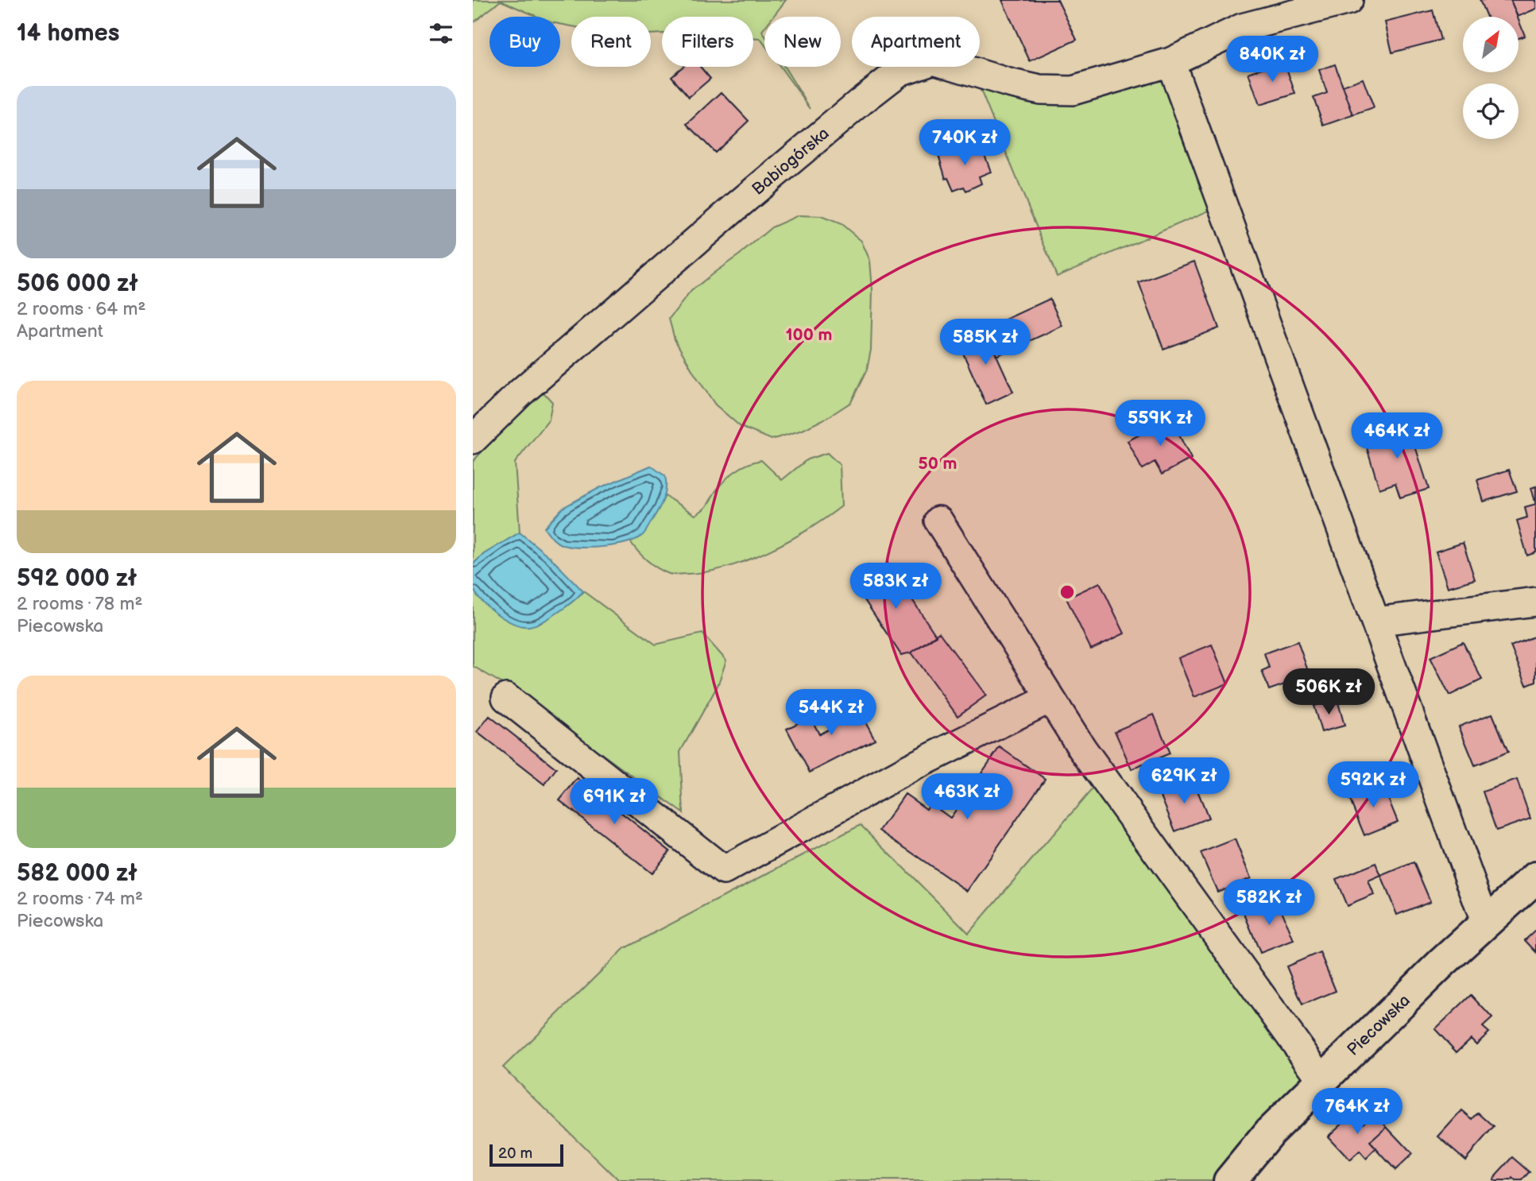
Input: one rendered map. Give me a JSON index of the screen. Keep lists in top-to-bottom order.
{
  "streets": {
    "street": ["Babiogórska", "Piecowska"]
  },
  "scale_bar": "20 m",
  "north": "top right",
  "page": {
    "heading": "14 homes",
    "chip": [
      "Buy",
      "Rent",
      "Filters",
      "New",
      "Apartment"
    ],
    "price": [
      "840K zł",
      "740K zł",
      "585K zł",
      "559K zł",
      "464K zł",
      "583K zł",
      "506K zł",
      "544K zł",
      "629K zł",
      "592K zł",
      "463K zł",
      "691K zł",
      "582K zł",
      "764K zł"
    ],
    "list": [
      {
        "name": "506 000 zł",
        "note": "2 rooms · 64 m² · Apartment"
      },
      {
        "name": "592 000 zł",
        "note": "2 rooms · 78 m² · Piecowska"
      },
      {
        "name": "582 000 zł",
        "note": "2 rooms · 74 m² · Piecowska"
      }
    ],
    "scale": "20 m"
  },
  "rings": ["100 m", "50 m"]
}
